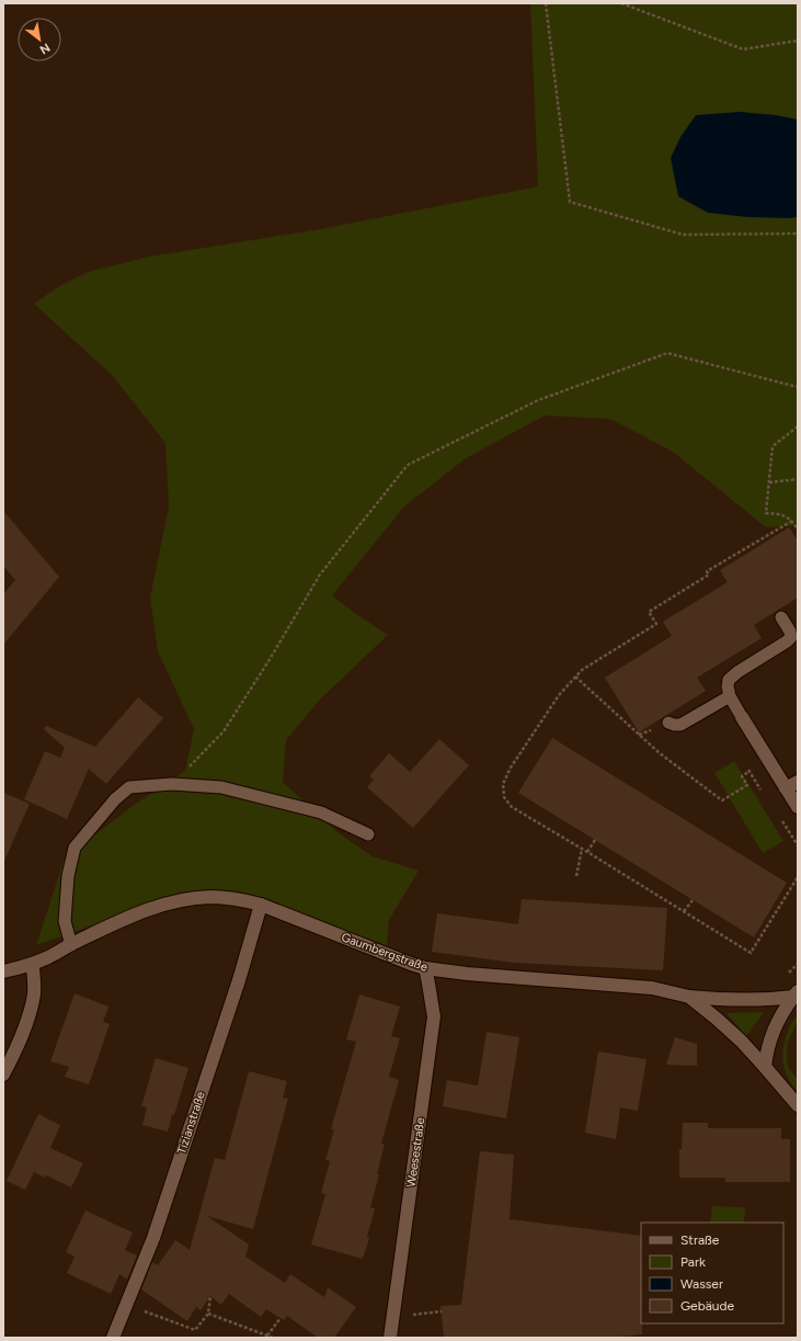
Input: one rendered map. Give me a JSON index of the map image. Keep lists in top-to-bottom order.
{
  "streets": {
    "street": ["Gaumbergstraße", "Tizianstraße", "Weesestraße"]
  },
  "crossings": [
    ["Gaumbergstraße", "Tizianstraße"],
    ["Gaumbergstraße", "Weesestraße"]
  ],
  "legend": [
    "Straße",
    "Park",
    "Wasser",
    "Gebäude"
  ],
  "north": "bottom right"
}
